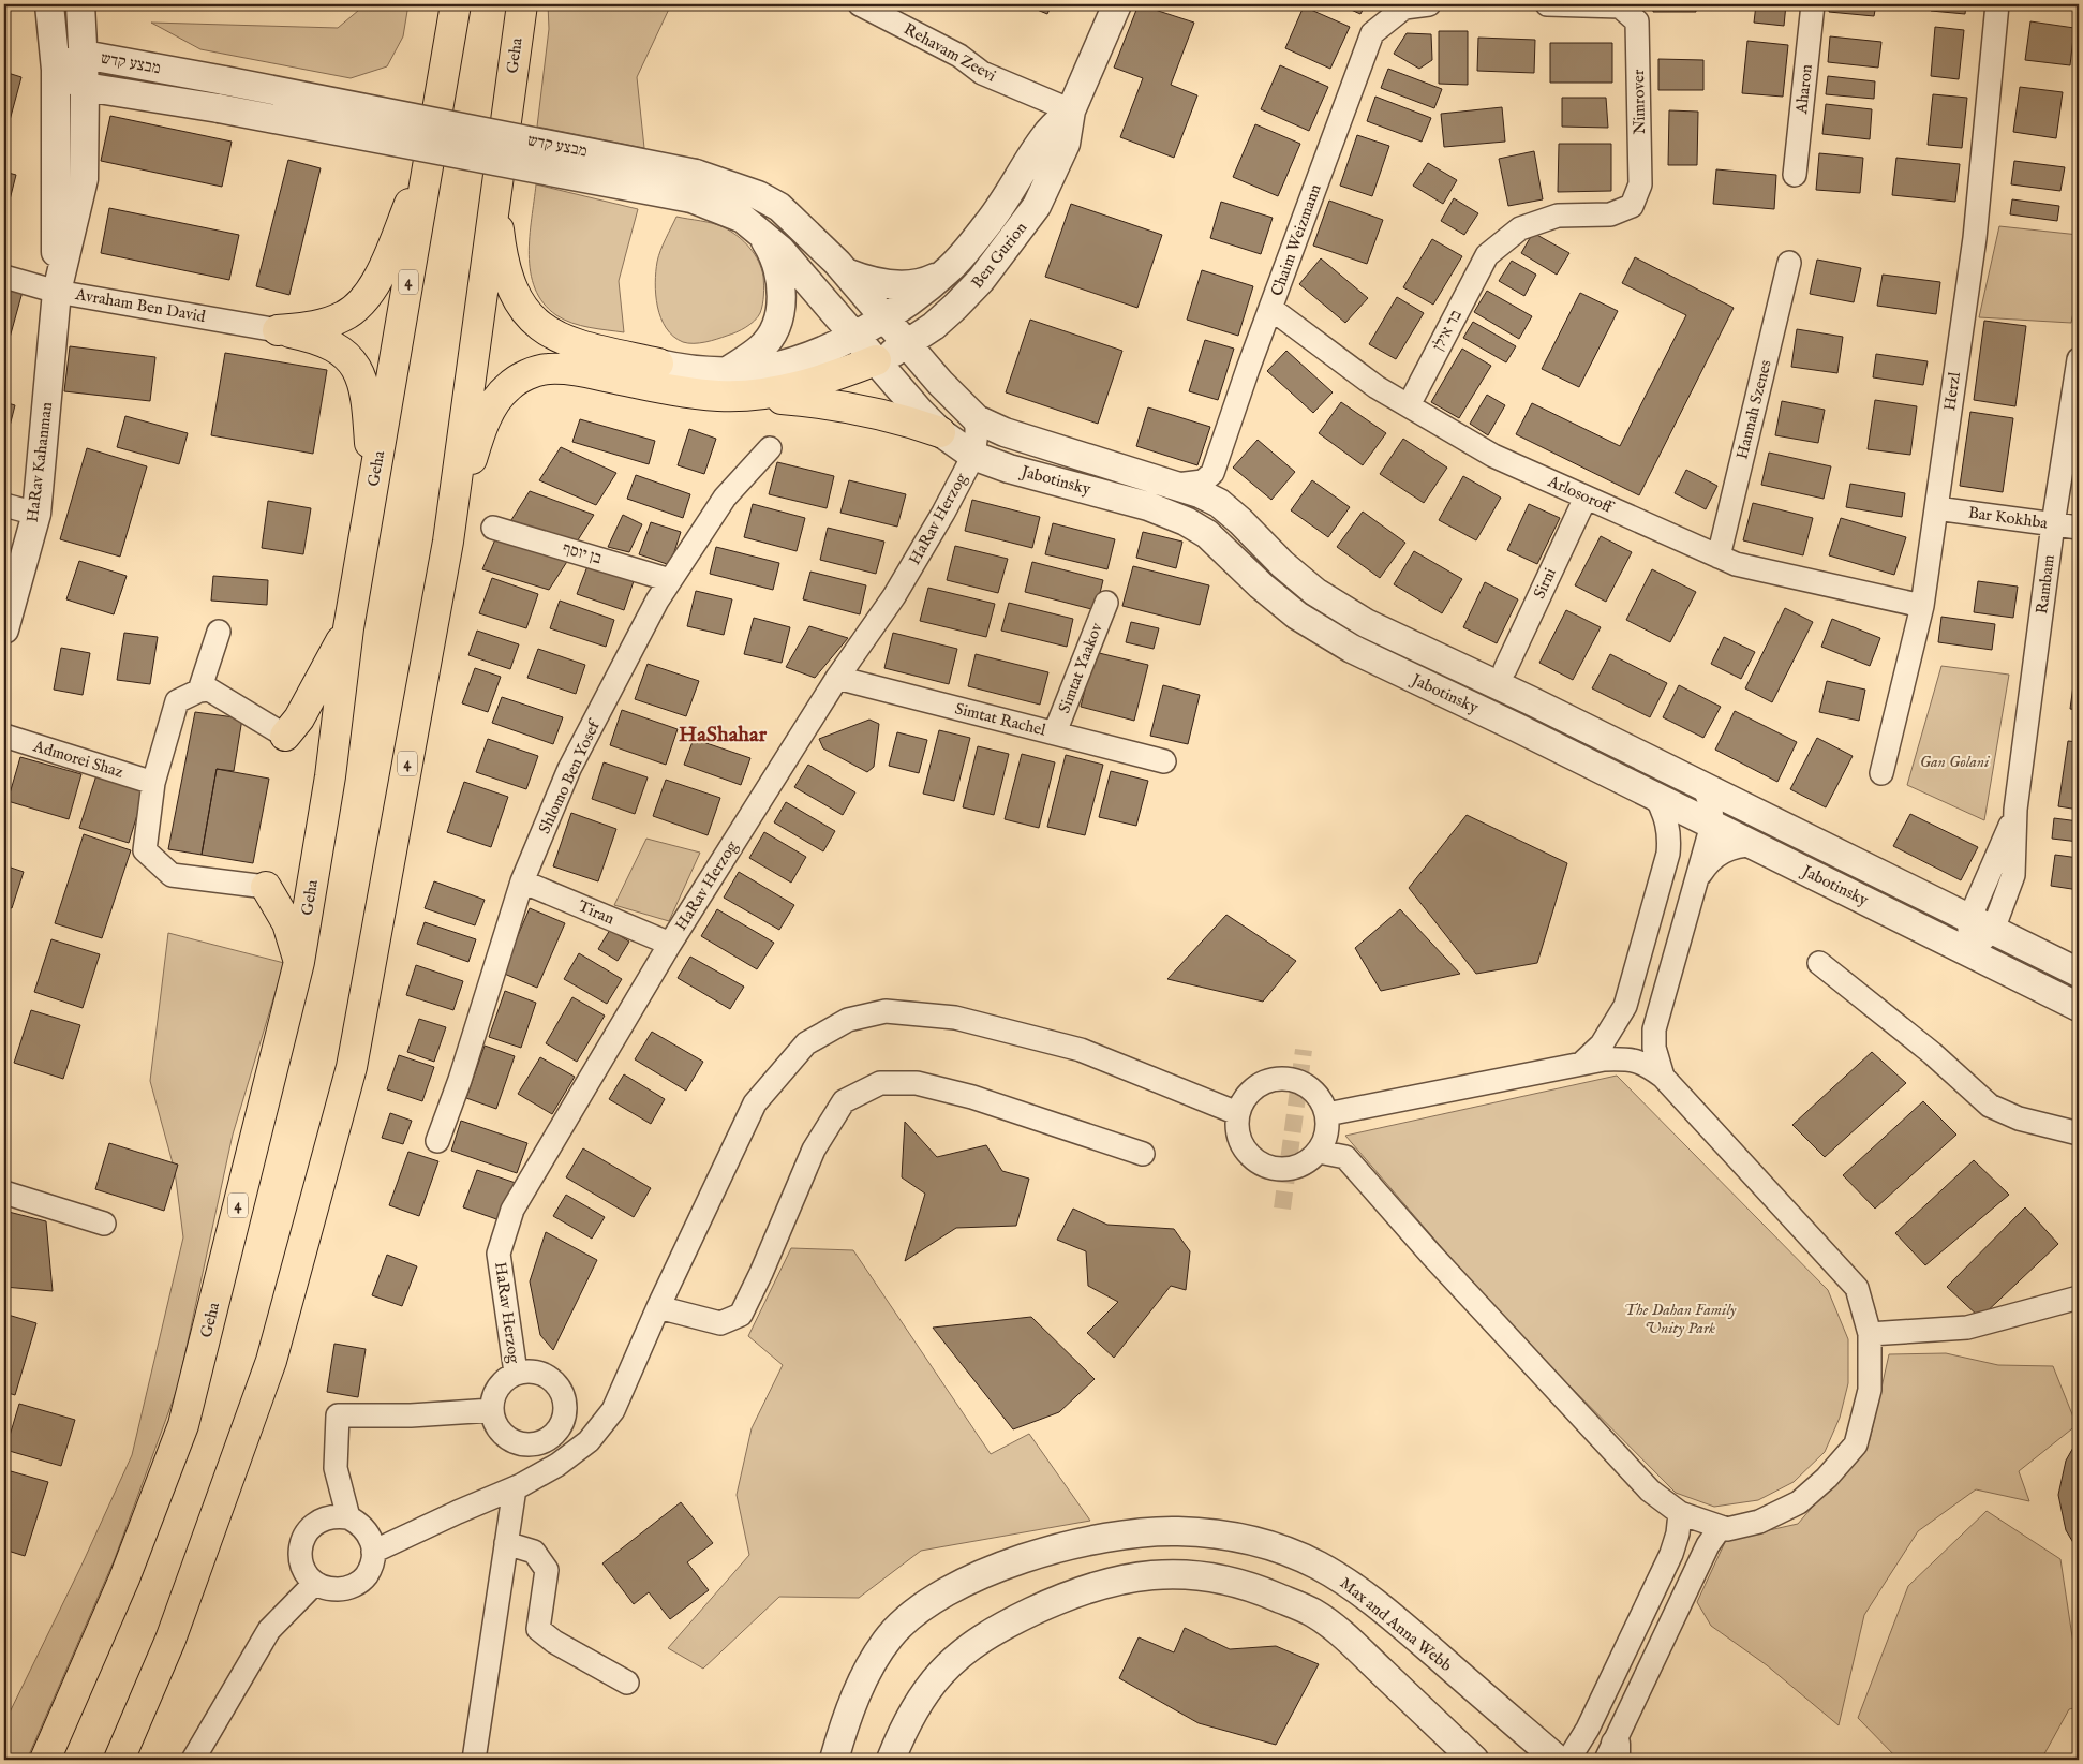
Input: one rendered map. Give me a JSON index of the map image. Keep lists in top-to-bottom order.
{
  "streets": {
    "highway": ["Geha", "4"],
    "street": [
      "Rehavam Zeevi",
      "מבצע קדש",
      "Aharon",
      "Nimrover",
      "Chaim Weizmann",
      "Ben Gurion",
      "Avraham Ben David",
      "בר אילן",
      "Herzl",
      "Hannah Szenes",
      "HaRav Kahanman",
      "Jabotinsky",
      "Arlosoroff",
      "Bar Kokhba",
      "HaRav Herzog",
      "בן יוסף",
      "Sirni",
      "Rambam",
      "Simtat Yaakov",
      "Simtat Rachel",
      "Admorei Shaz",
      "Shlomo Ben Yosef",
      "Tiran",
      "Max and Anna Webb"
    ]
  },
  "crossings": [
    ["Rehavam Zeevi", "Ben Gurion"],
    ["מבצע קדש", "Ben Gurion"],
    ["מבצע קדש", "HaRav Kahanman"],
    ["מבצע קדש", "Jabotinsky"],
    ["Nimrover", "בר אילן"],
    ["Chaim Weizmann", "Jabotinsky"],
    ["Chaim Weizmann", "Arlosoroff"],
    ["Ben Gurion", "Jabotinsky"],
    ["Avraham Ben David", "HaRav Kahanman"],
    ["בר אילן", "Arlosoroff"],
    ["Herzl", "Arlosoroff"],
    ["Herzl", "Bar Kokhba"],
    ["Hannah Szenes", "Arlosoroff"],
    ["Jabotinsky", "HaRav Herzog"],
    ["Jabotinsky", "Rambam"],
    ["Arlosoroff", "Sirni"],
    ["Bar Kokhba", "Rambam"],
    ["HaRav Herzog", "Simtat Rachel"],
    ["HaRav Herzog", "Tiran"],
    ["בן יוסף", "Shlomo Ben Yosef"],
    ["Simtat Yaakov", "Simtat Rachel"],
    ["Shlomo Ben Yosef", "Tiran"]
  ],
  "districts": ["HaShahar"],
  "parks": ["Gan Golani", "The Dahan Family Unity Park"]
}
